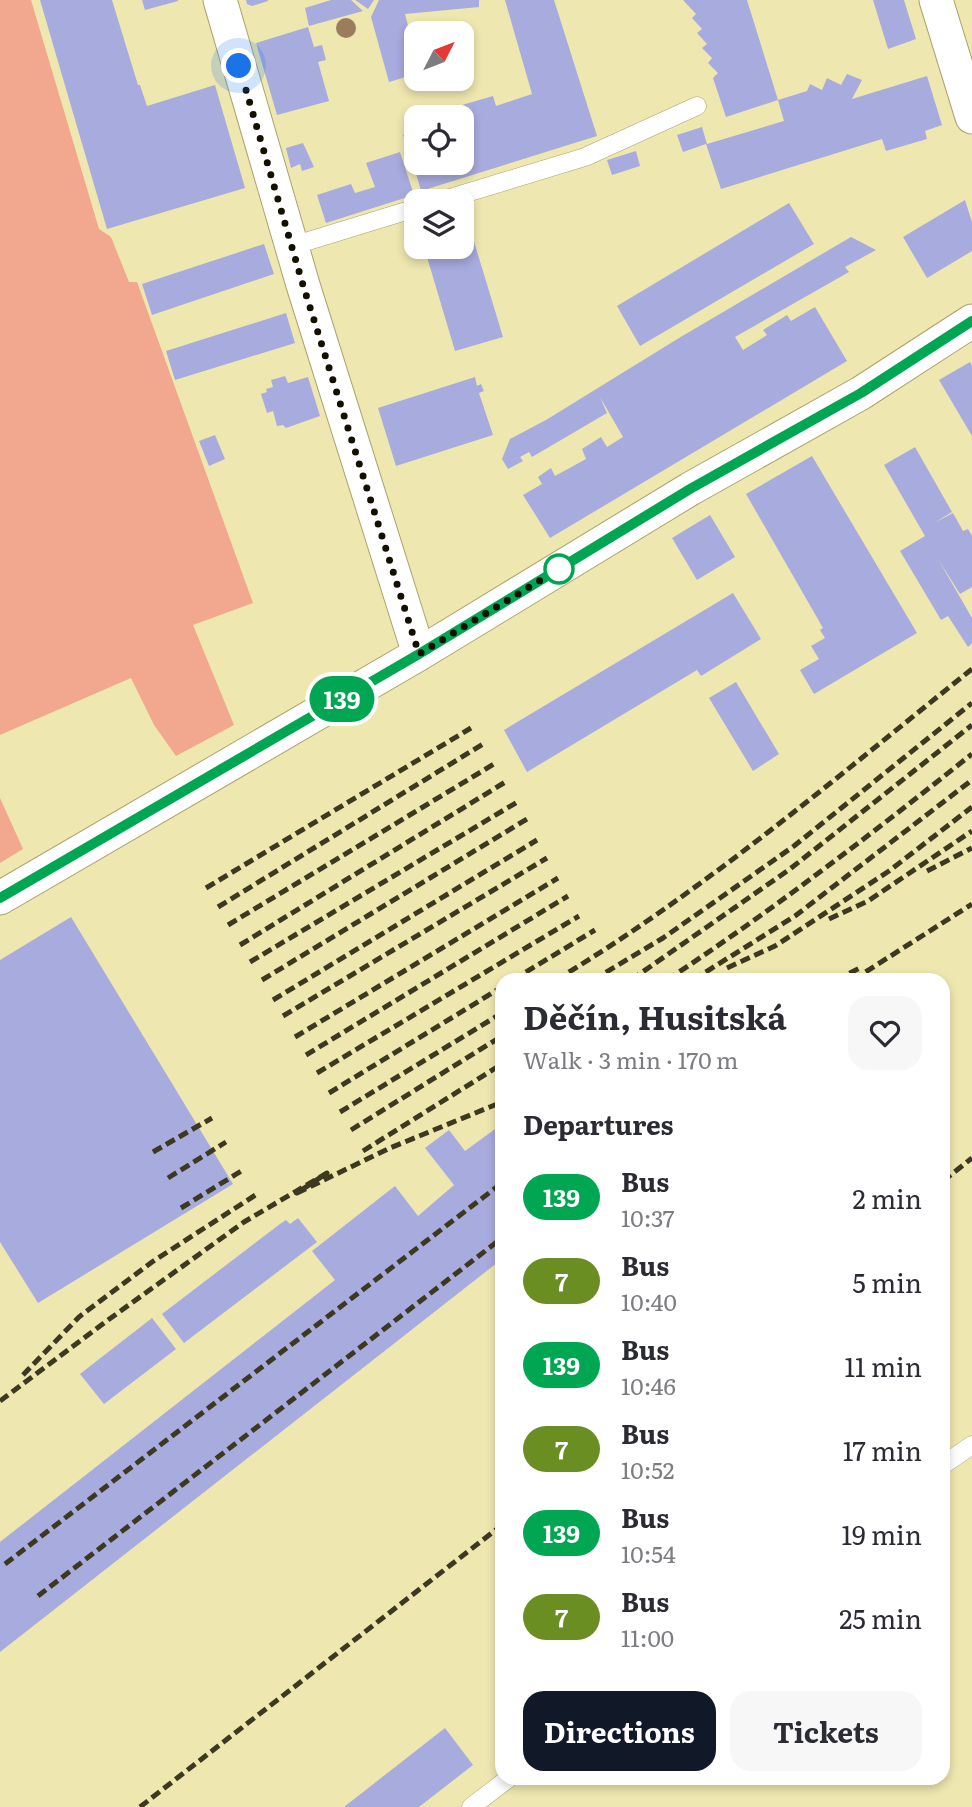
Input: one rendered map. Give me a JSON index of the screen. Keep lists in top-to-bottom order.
{
  "lines": ["bus line 139"],
  "north": "top right",
  "page": {
    "on_map": "139",
    "heading": [
      ["Děčín, Husitská", "Walk · 3 min · 170 m"],
      "Departures"
    ],
    "list": [
      {
        "mark": "139",
        "name": "Bus",
        "note": "10:37",
        "value": "2 min"
      },
      {
        "mark": "7",
        "name": "Bus",
        "note": "10:40",
        "value": "5 min"
      },
      {
        "mark": "139",
        "name": "Bus",
        "note": "10:46",
        "value": "11 min"
      },
      {
        "mark": "7",
        "name": "Bus",
        "note": "10:52",
        "value": "17 min"
      },
      {
        "mark": "139",
        "name": "Bus",
        "note": "10:54",
        "value": "19 min"
      },
      {
        "mark": "7",
        "name": "Bus",
        "note": "11:00",
        "value": "25 min"
      }
    ],
    "buttons": ["Directions", "Tickets"]
  }
}
